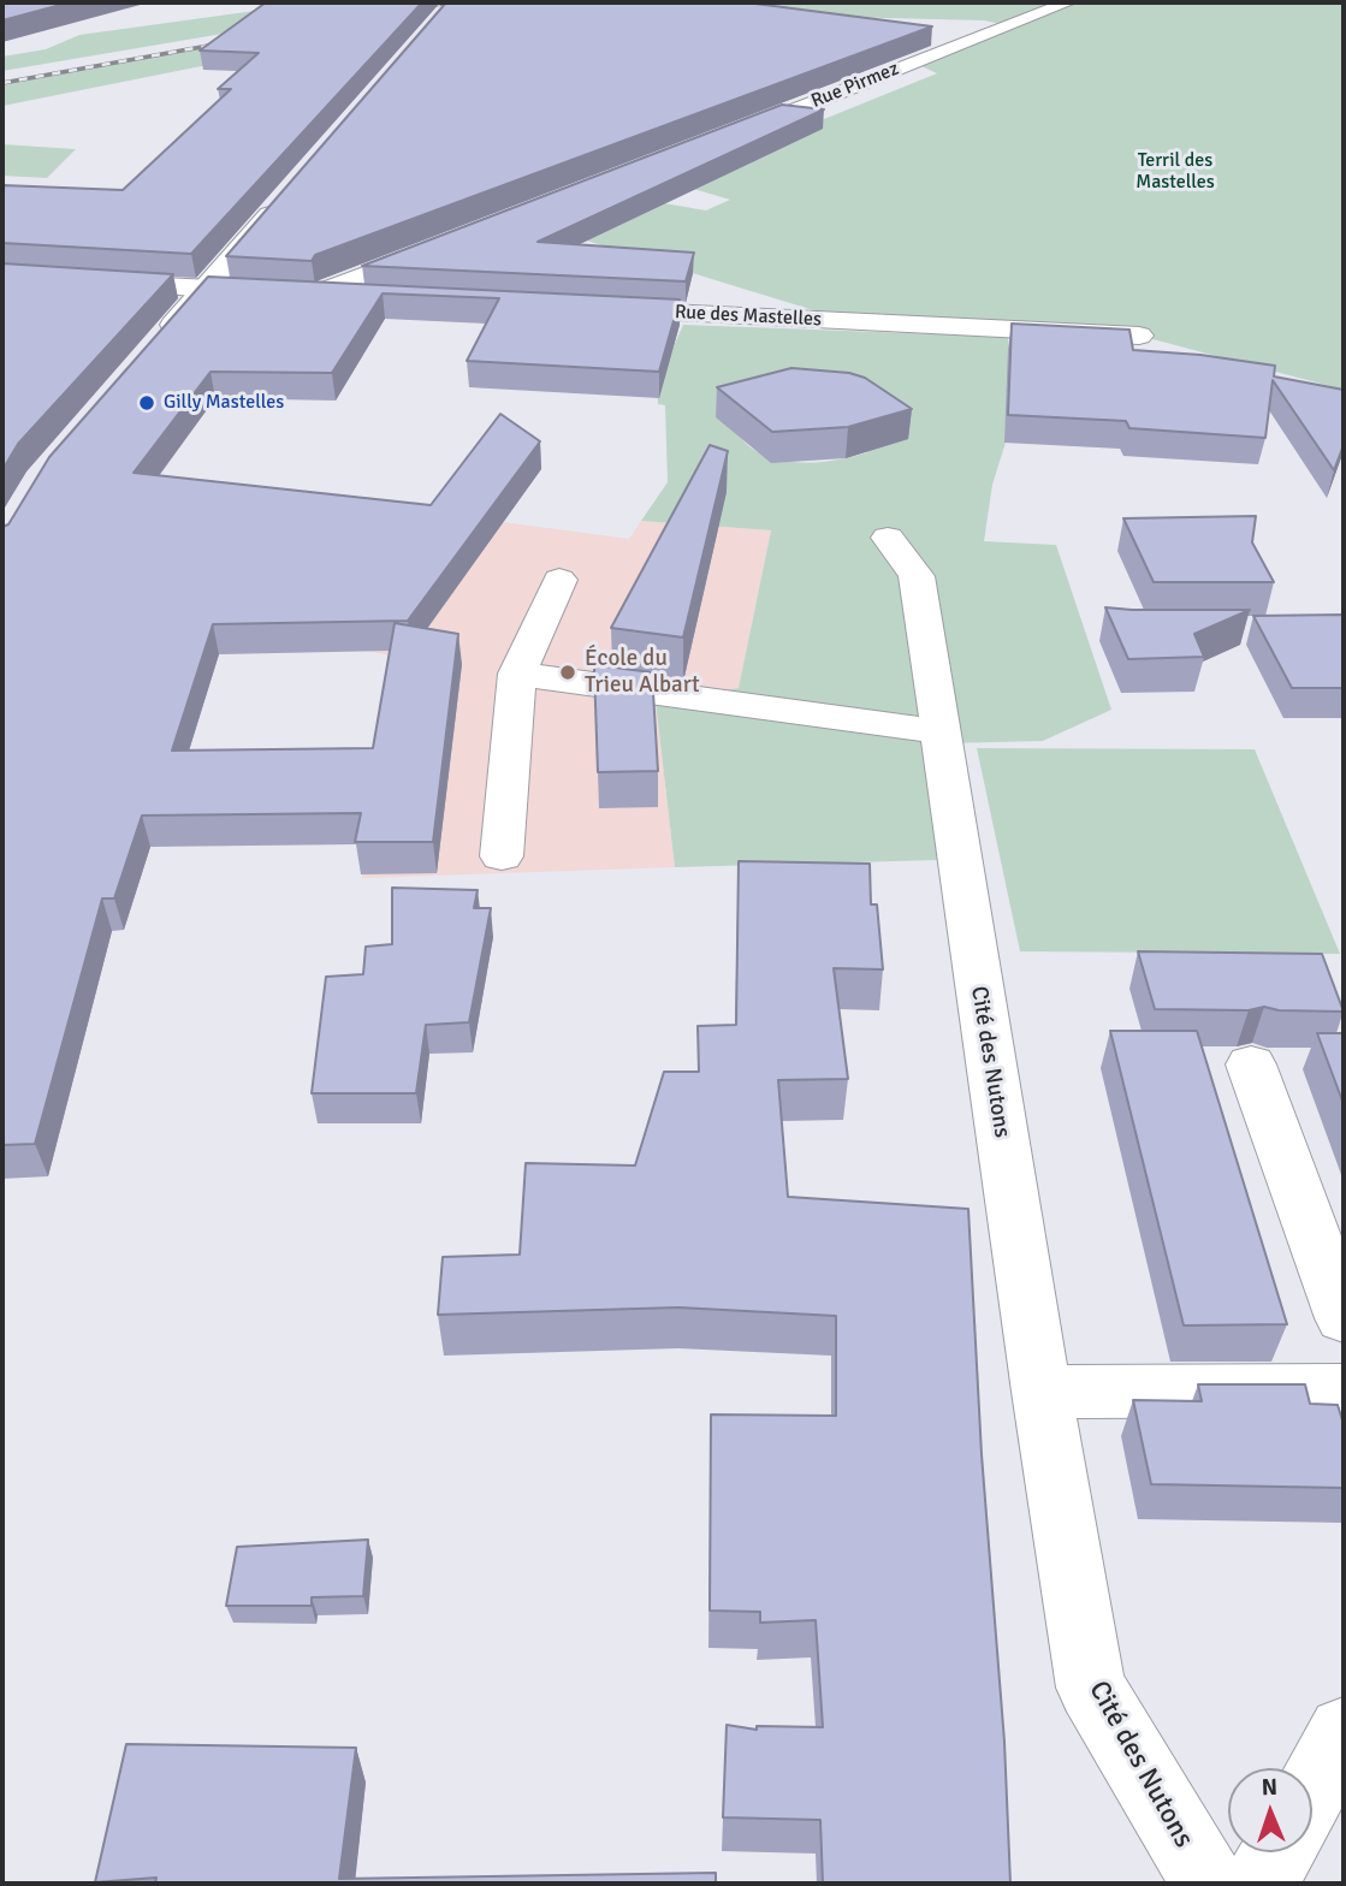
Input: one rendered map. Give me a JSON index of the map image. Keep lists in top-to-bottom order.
{
  "streets": {
    "street": ["Rue Pirmez", "Rue des Mastelles", "Cité des Nutons"]
  },
  "parks": ["Terril des Mastelles"],
  "places": ["Gilly Mastelles", "École du Trieu Albart"],
  "north": "top"
}
